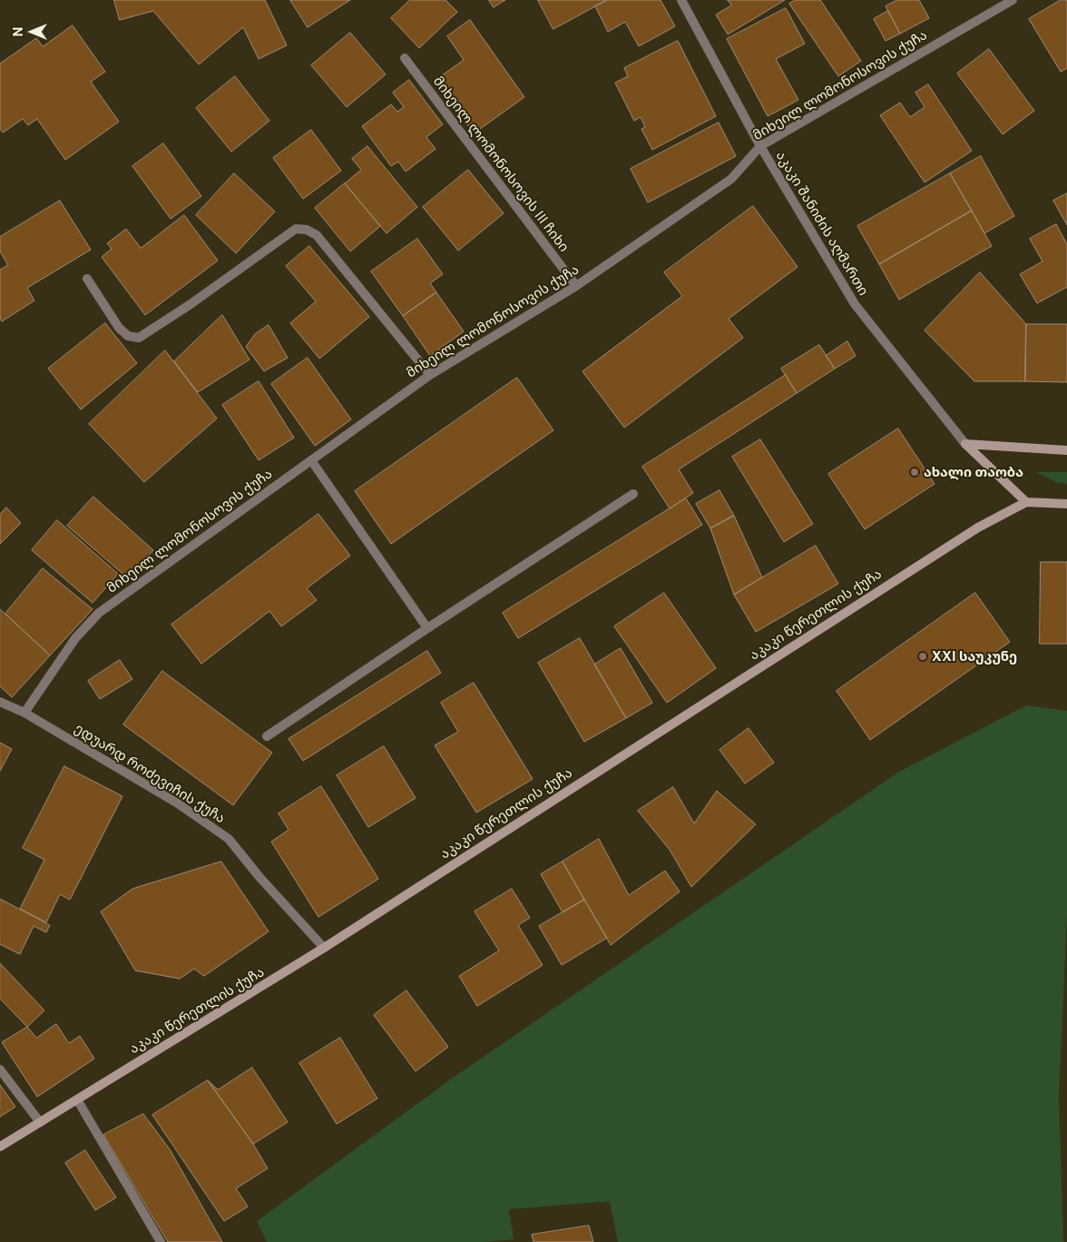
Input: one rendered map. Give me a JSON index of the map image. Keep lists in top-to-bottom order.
{
  "streets": {
    "main road": ["აკაკი წერეთლის ქუჩა"],
    "street": [
      "მიხეილ ლომონოსოვის ქუჩა",
      "მიხეილ ლომონოსოვის III ჩიხი",
      "აკაკი შანიძის აღმართი",
      "ედუარდ როძევიჩის ქუჩა"
    ]
  },
  "crossings": [
    ["მიხეილ ლომონოსოვის ქუჩა", "მიხეილ ლომონოსოვის III ჩიხი"],
    ["მიხეილ ლომონოსოვის ქუჩა", "აკაკი შანიძის აღმართი"],
    ["მიხეილ ლომონოსოვის ქუჩა", "ედუარდ როძევიჩის ქუჩა"],
    ["აკაკი წერეთლის ქუჩა", "ედუარდ როძევიჩის ქუჩა"]
  ],
  "places": ["ახალი თაობა", "XXI საუკუნე"],
  "north": "left"
}
